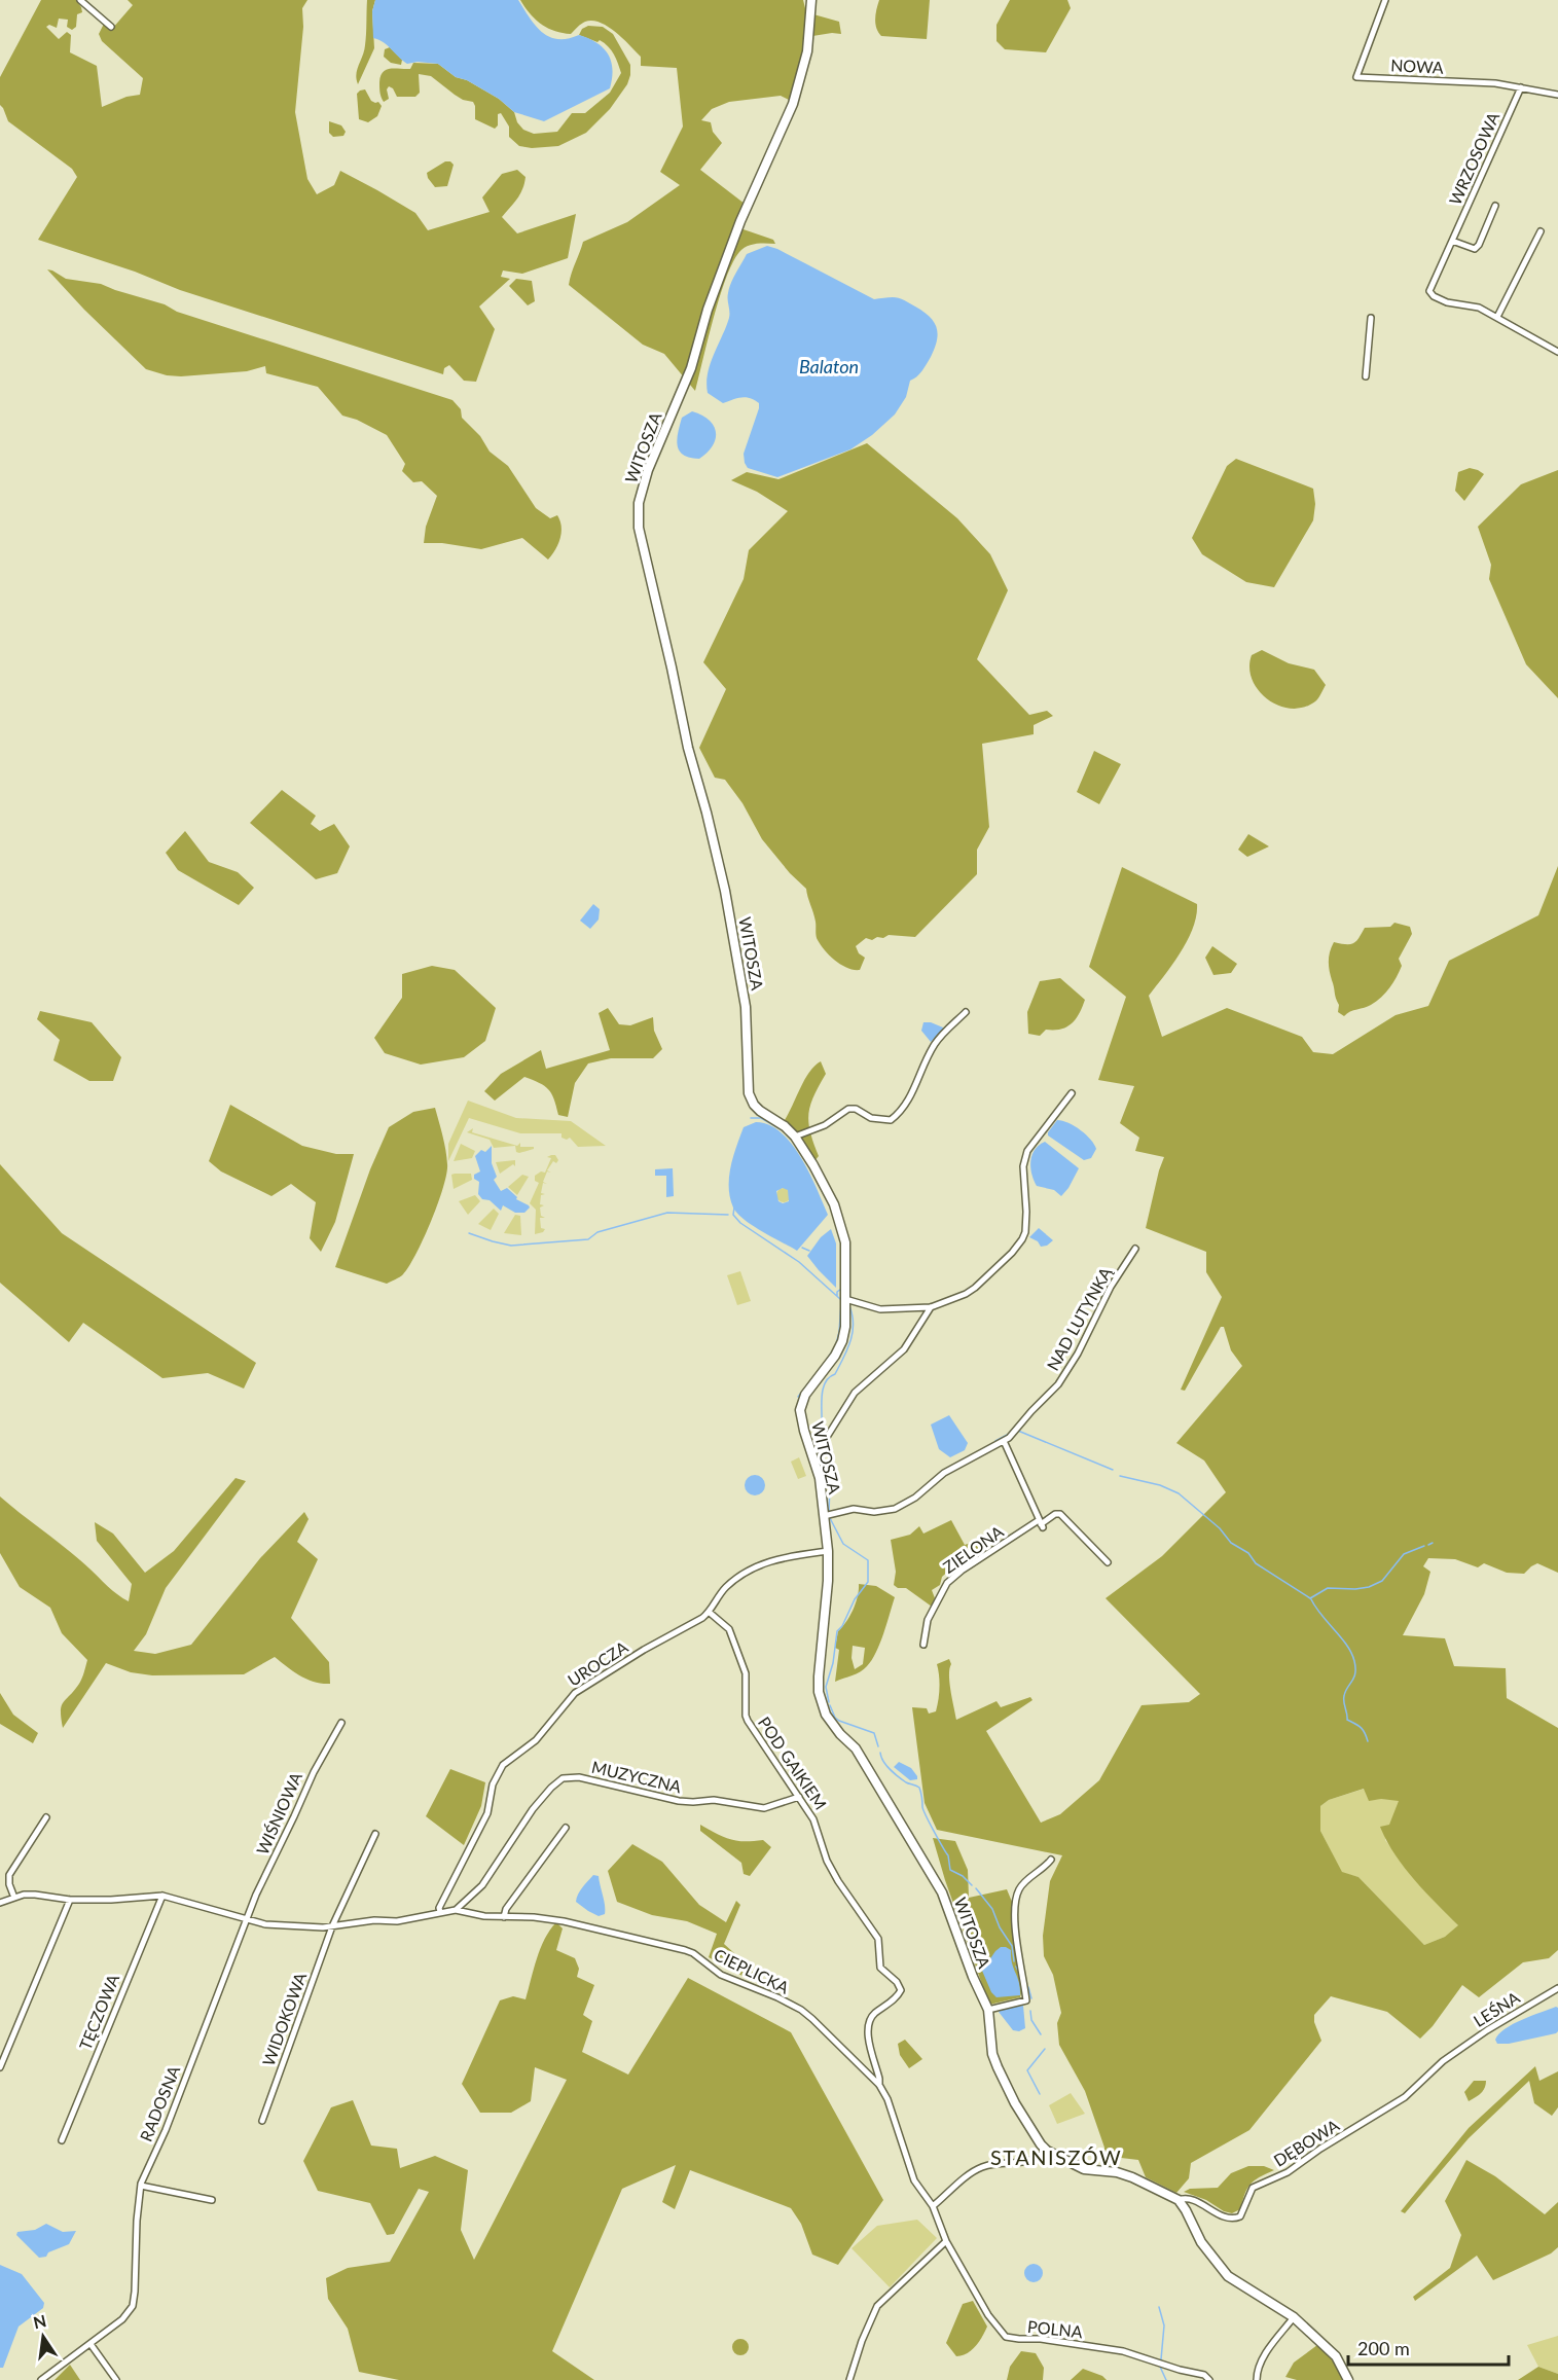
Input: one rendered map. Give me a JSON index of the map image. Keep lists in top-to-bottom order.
{
  "streets": {
    "street": [
      "NOWA",
      "WRZOSOWA",
      "WITOSZA",
      "NAD LUTYNKĄ",
      "ZIELONA",
      "UROCZA",
      "POD GAIKIEM",
      "MUZYCZNA",
      "WIŚNIOWA",
      "CIEPLICKA",
      "LEŚNA",
      "TĘCZOWA",
      "WIDOKOWA",
      "RADOSNA",
      "DĘBOWA",
      "POLNA"
    ]
  },
  "crossings": [
    ["NOWA", "WRZOSOWA"],
    ["WITOSZA", "NAD LUTYNKĄ"],
    ["WITOSZA", "UROCZA"],
    ["WITOSZA", "DĘBOWA"],
    ["UROCZA", "POD GAIKIEM"],
    ["UROCZA", "CIEPLICKA"],
    ["POD GAIKIEM", "MUZYCZNA"],
    ["POD GAIKIEM", "CIEPLICKA"],
    ["MUZYCZNA", "CIEPLICKA"],
    ["WIŚNIOWA", "CIEPLICKA"],
    ["WIŚNIOWA", "RADOSNA"],
    ["CIEPLICKA", "TĘCZOWA"],
    ["CIEPLICKA", "WIDOKOWA"],
    ["CIEPLICKA", "RADOSNA"],
    ["CIEPLICKA", "POLNA"],
    ["LEŚNA", "DĘBOWA"]
  ],
  "districts": ["STANISZÓW"],
  "water": ["Balaton"],
  "scale_bar": "200 m",
  "north": "top"
}
